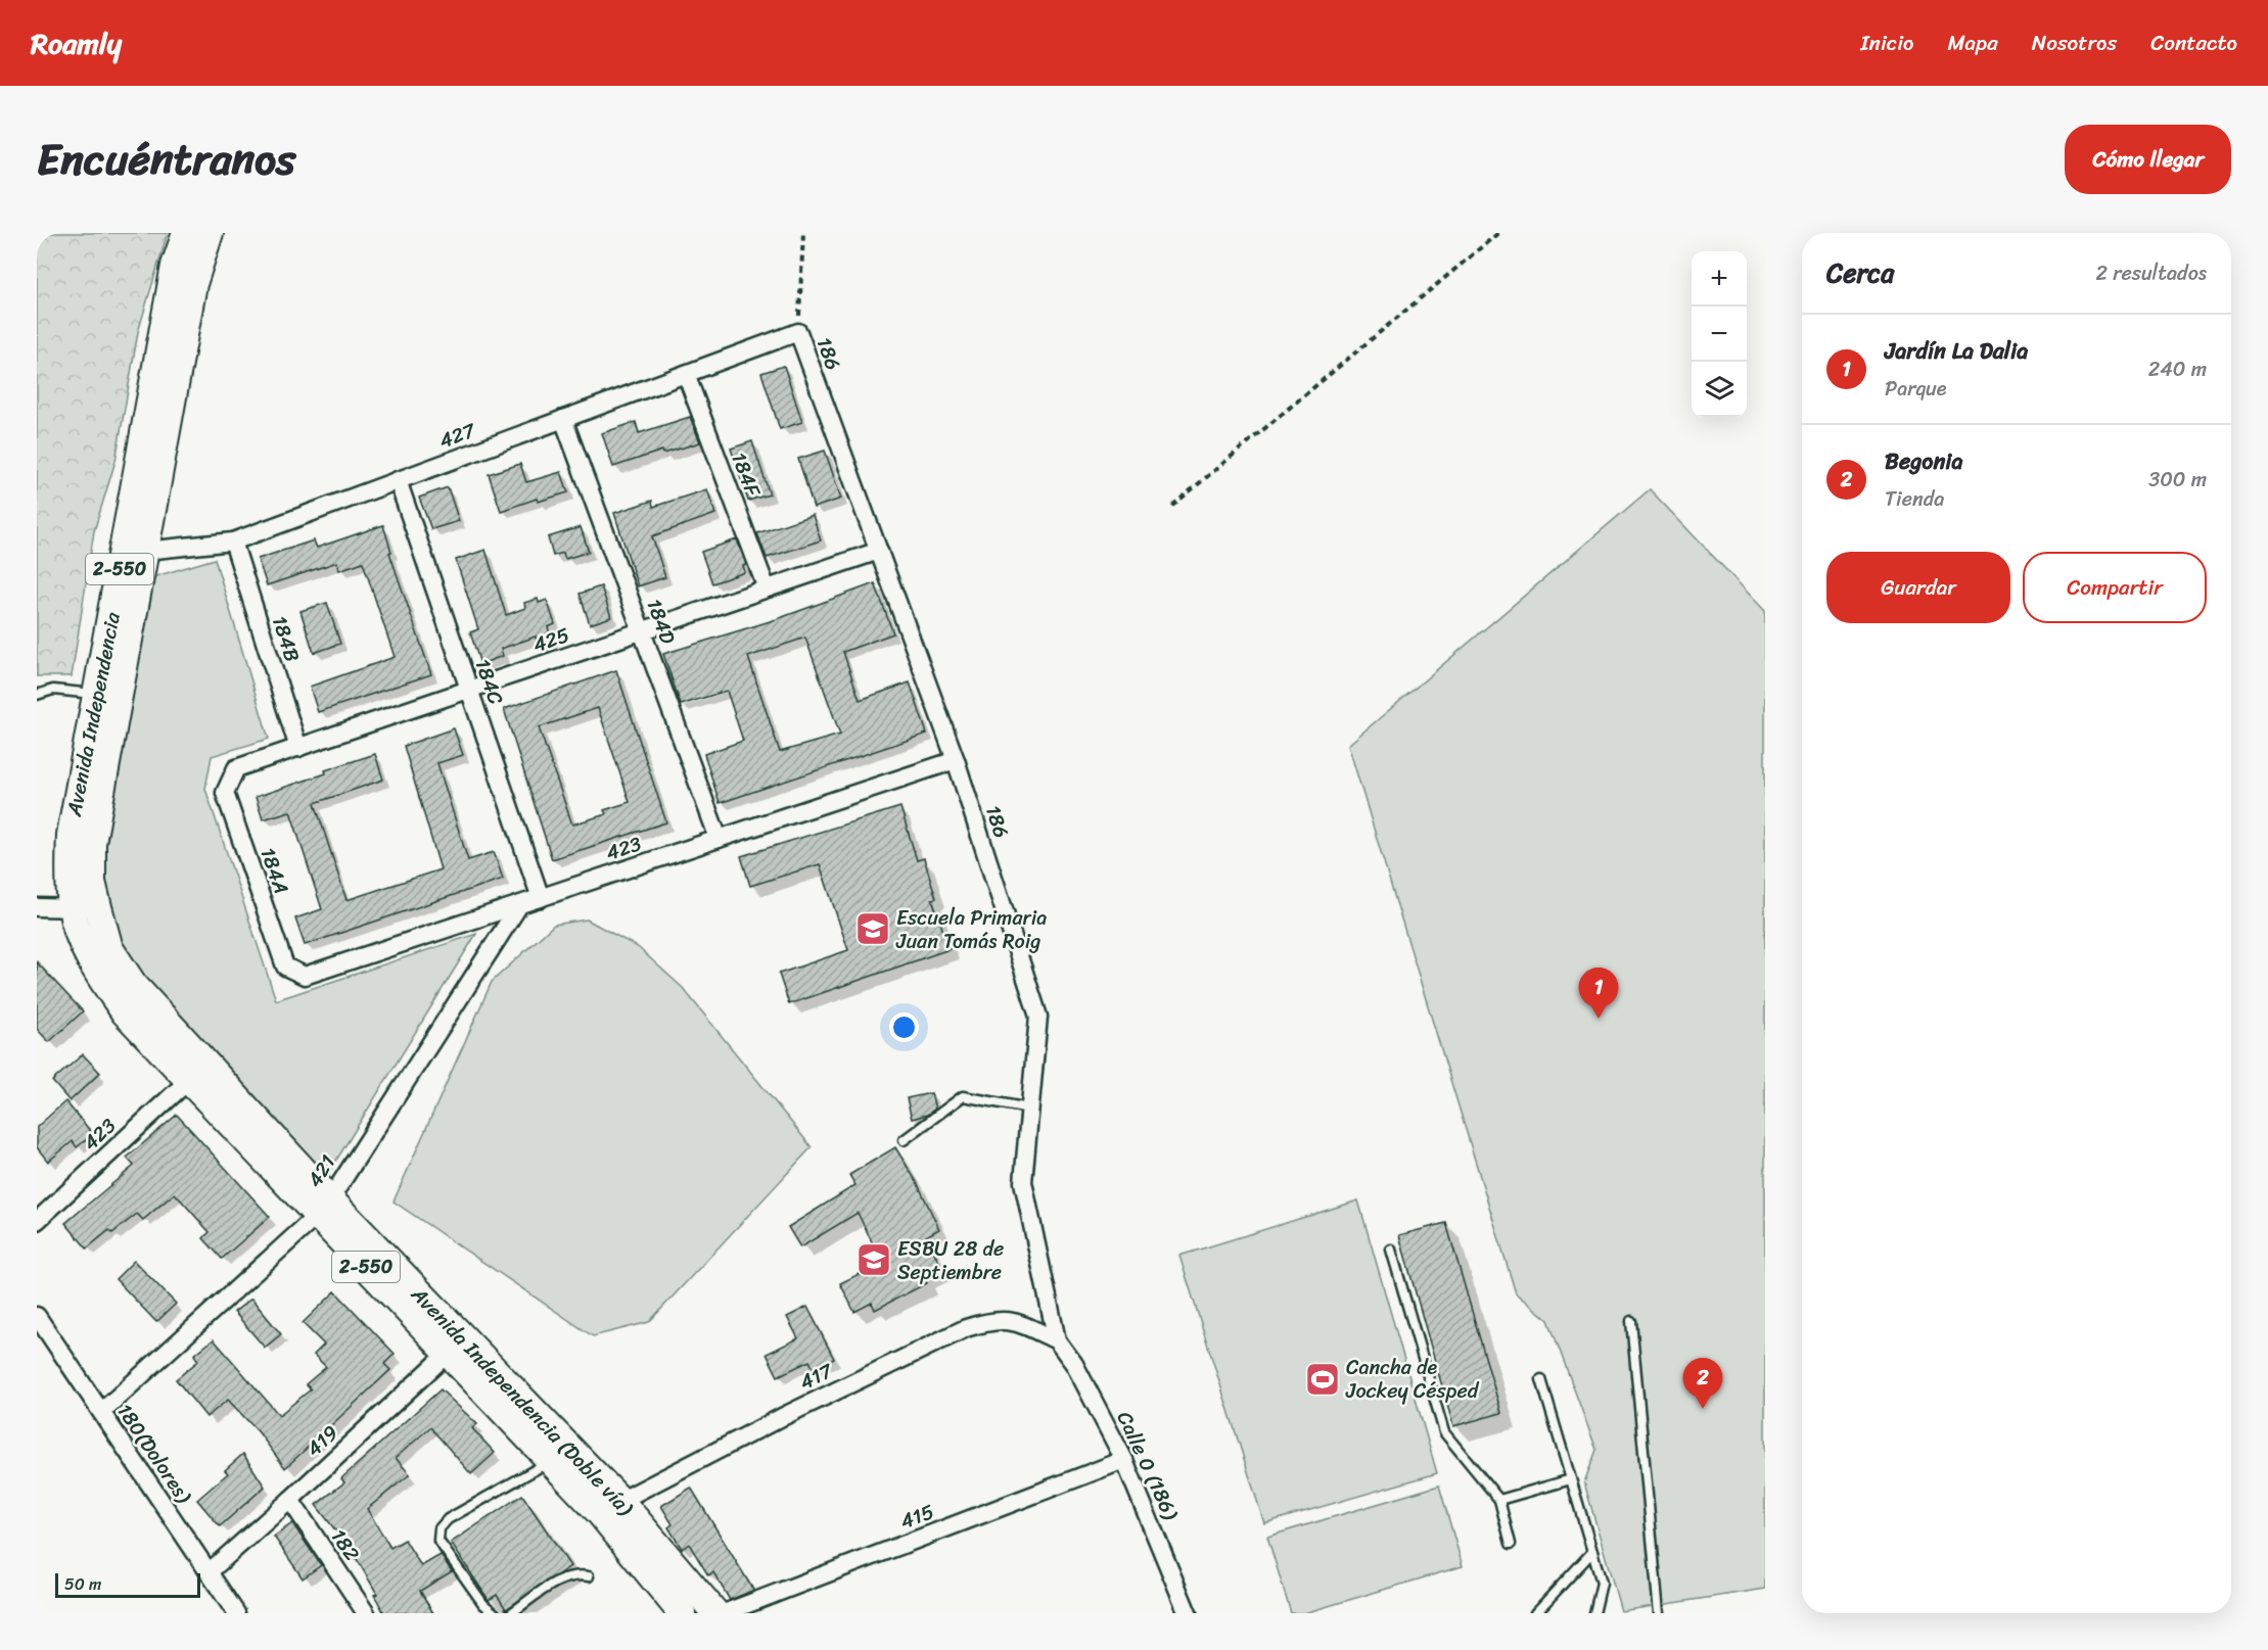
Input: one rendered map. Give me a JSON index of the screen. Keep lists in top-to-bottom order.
{
  "streets": {
    "main road": ["2-550", "Avenida Independencia", "Avenida Independencia (Doble vía)"],
    "street": [
      "186",
      "427",
      "184F",
      "184D",
      "184B",
      "425",
      "184C",
      "423",
      "184A",
      "421",
      "417",
      "419",
      "180(Dolores)",
      "Calle 0 (186)",
      "415",
      "182"
    ]
  },
  "crossings": [
    ["186", "427"],
    ["186", "425"],
    ["186", "423"],
    ["186", "417"],
    ["186", "Calle 0 (186)"],
    ["427", "184F"],
    ["427", "184D"],
    ["427", "184B"],
    ["427", "184C"],
    ["427", "Avenida Independencia"],
    ["184F", "425"],
    ["184D", "425"],
    ["184D", "423"],
    ["184B", "425"],
    ["425", "184C"],
    ["425", "184A"],
    ["184C", "423"],
    ["Avenida Independencia", "Avenida Independencia (Doble vía)"],
    ["423", "184A"],
    ["423", "421"],
    ["423", "Avenida Independencia (Doble vía)"],
    ["421", "Avenida Independencia (Doble vía)"],
    ["421", "180(Dolores)"],
    ["417", "Avenida Independencia (Doble vía)"],
    ["417", "Calle 0 (186)"],
    ["Avenida Independencia (Doble vía)", "419"],
    ["419", "180(Dolores)"],
    ["419", "182"],
    ["Calle 0 (186)", "415"]
  ],
  "places": {
    "school or university": ["Escuela Primaria Juan Tomás Roig", "ESBU 28 de Septiembre"],
    "sports": ["Cancha de Jockey Césped"]
  },
  "scale_bar": "50 m",
  "page": {
    "header": "Roamly",
    "nav": [
      "Inicio",
      "Mapa",
      "Nosotros",
      "Contacto"
    ],
    "title": "Encuéntranos",
    "buttons": [
      "Cómo llegar",
      ["Guardar", "Compartir"]
    ],
    "heading": ["Cerca", "2 resultados"],
    "map_buttons": ["+", "−"],
    "list": [
      {
        "mark": "1",
        "name": "Jardín La Dalia",
        "note": "Parque",
        "value": "240 m"
      },
      {
        "mark": "2",
        "name": "Begonia",
        "note": "Tienda",
        "value": "300 m"
      }
    ],
    "pins": ["1", "2"],
    "scale": "50 m"
  }
}
